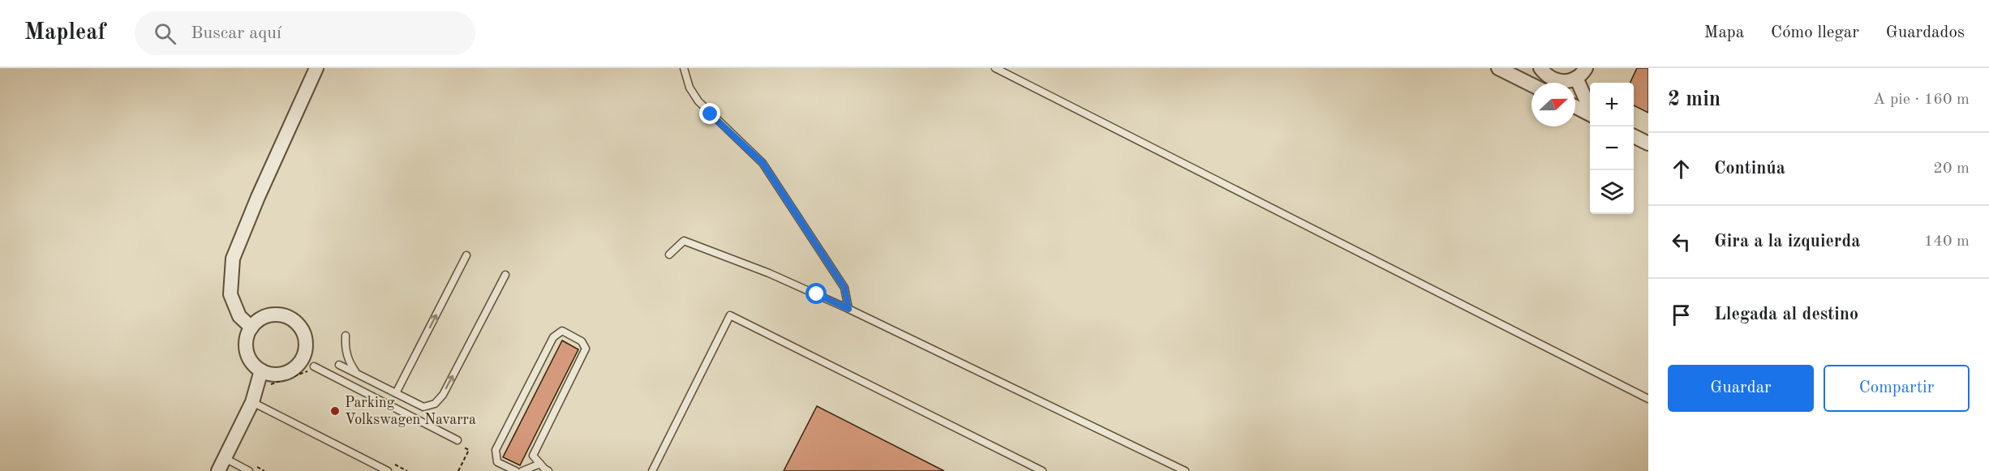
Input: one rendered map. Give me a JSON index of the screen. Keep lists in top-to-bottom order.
{
  "places": ["Parking Volkswagen Navarra"],
  "north": "right",
  "page": {
    "header": "Mapleaf",
    "search": "Buscar aquí",
    "nav": ["Mapa", "Cómo llegar", "Guardados"],
    "heading": ["2 min", "A pie · 160 m"],
    "map_buttons": ["+", "−"],
    "list": [
      ["Continúa", "20 m"],
      ["Gira a la izquierda", "140 m"],
      "Llegada al destino"
    ],
    "buttons": ["Guardar", "Compartir"]
  }
}
